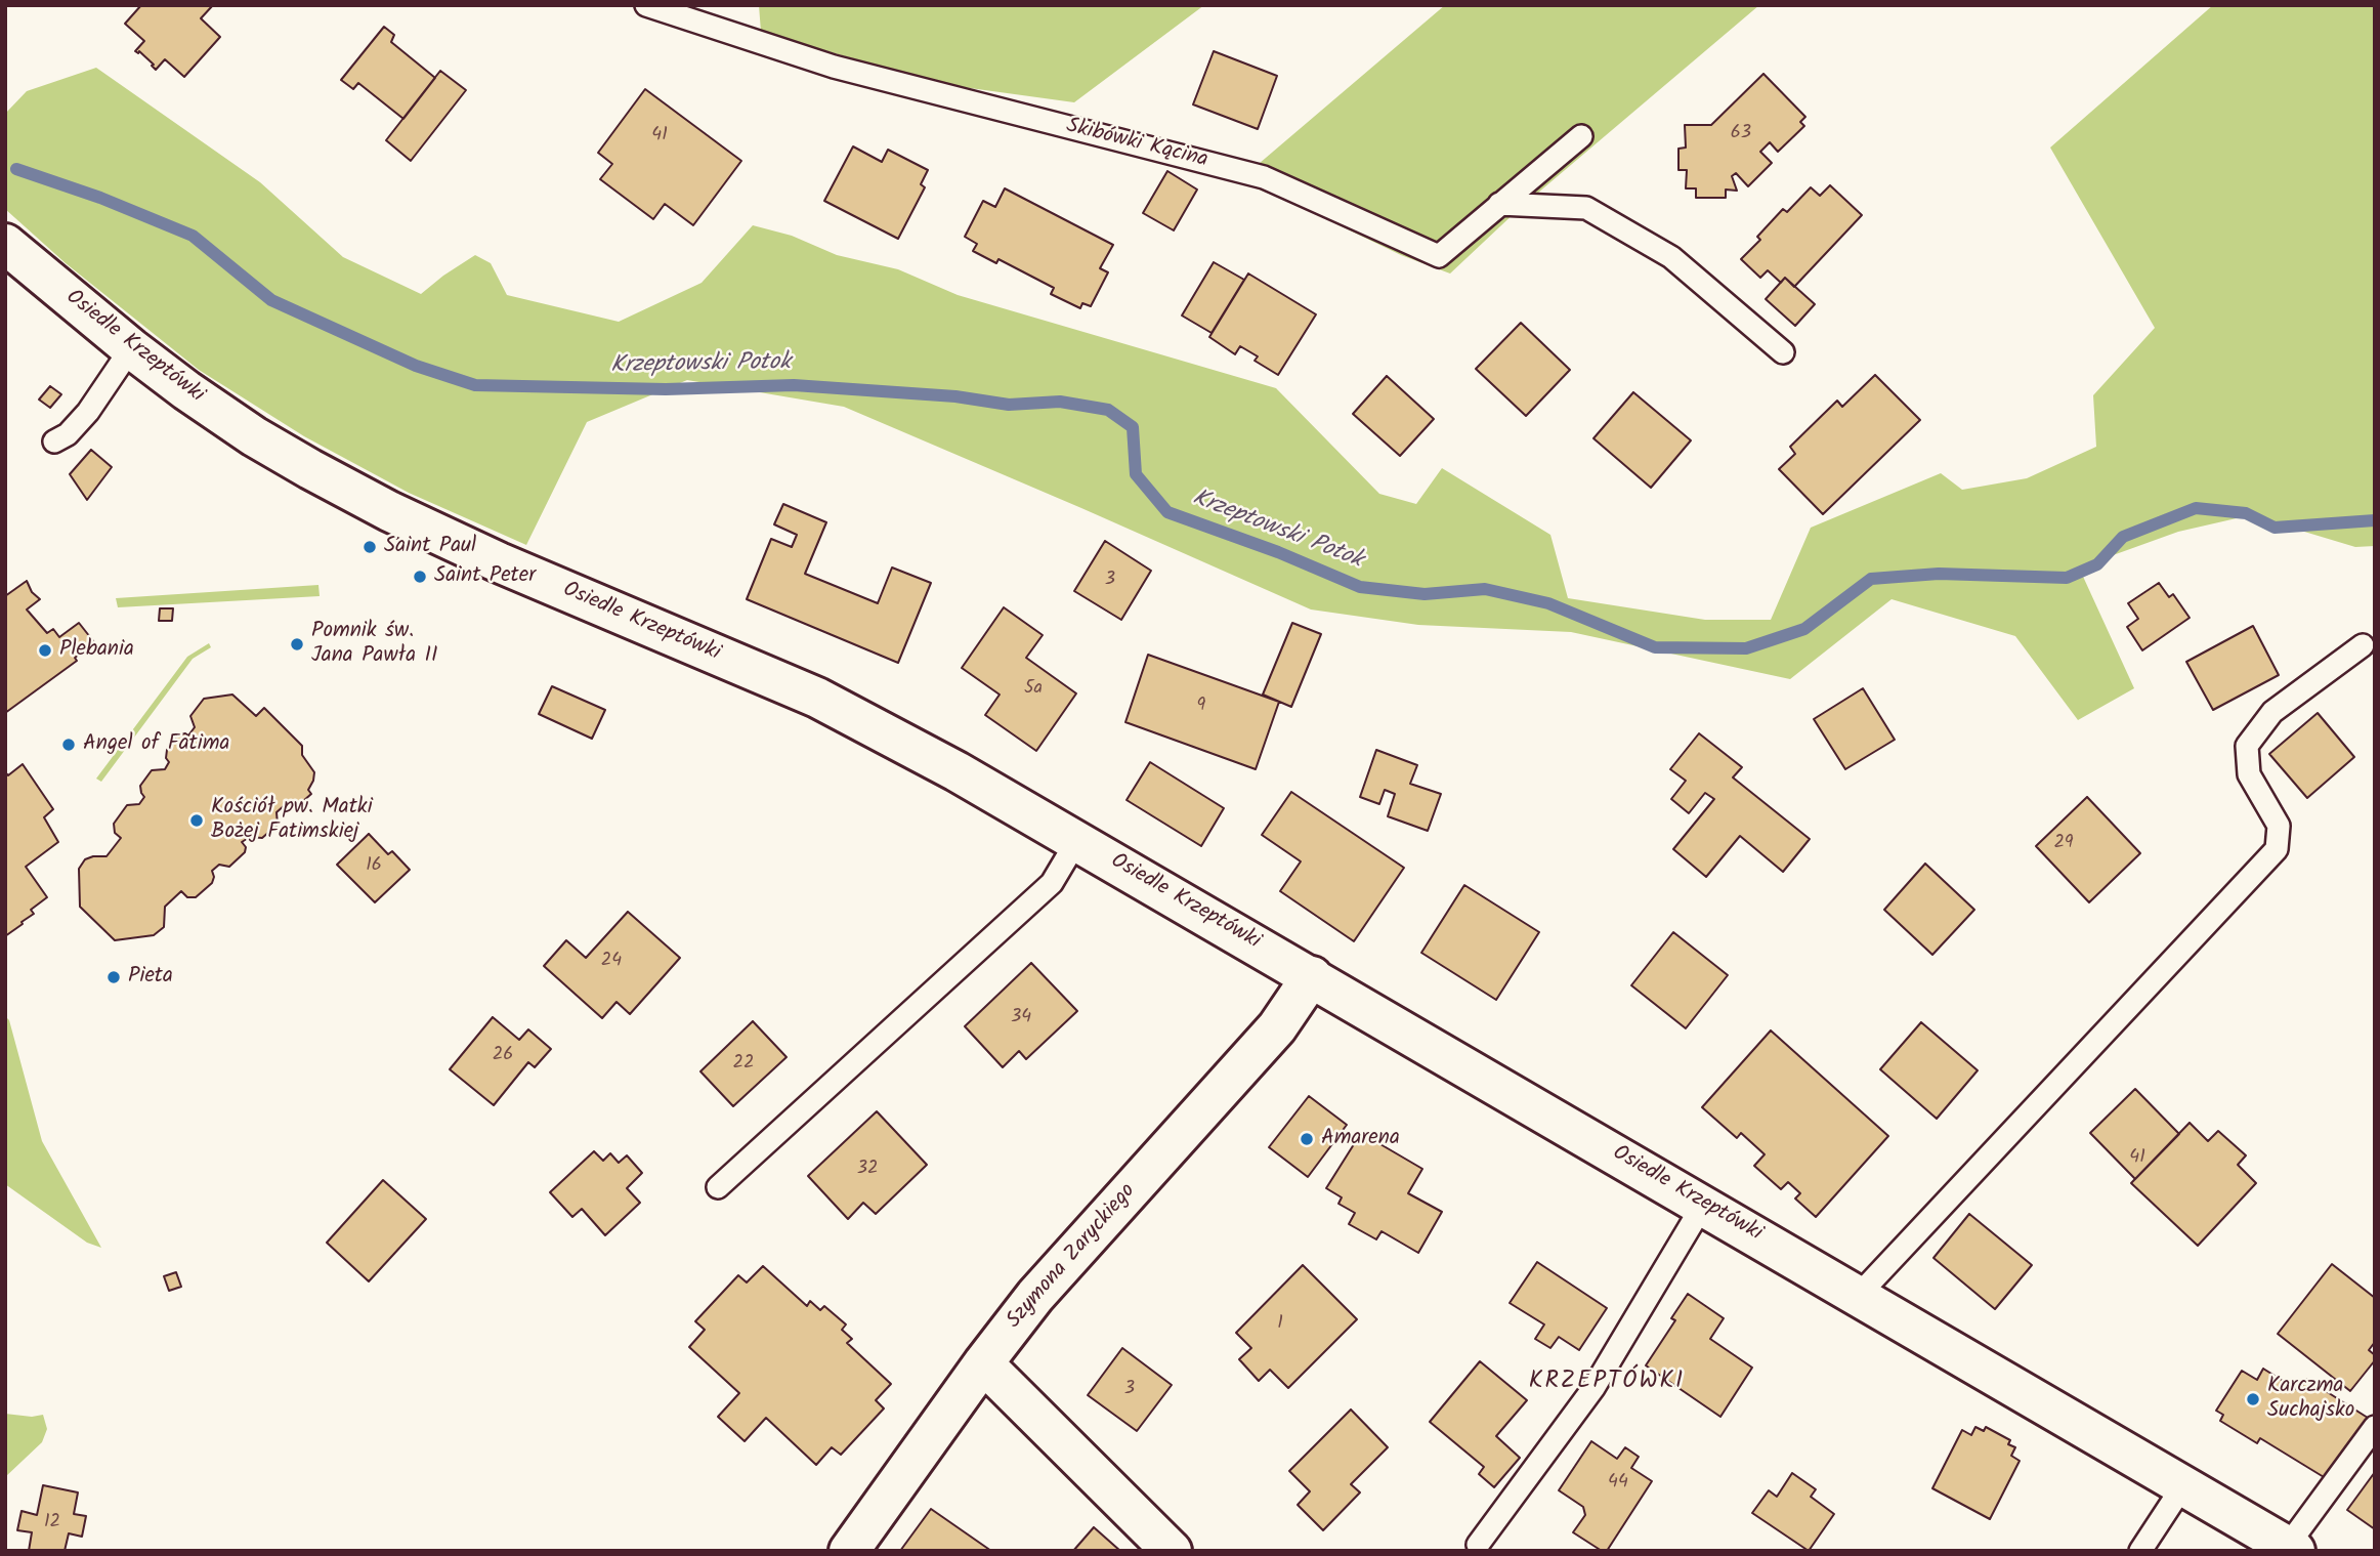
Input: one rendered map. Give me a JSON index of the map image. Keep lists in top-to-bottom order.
{
  "streets": {
    "main road": ["Osiedle Krzeptówki", "Szymona Zaryckiego"],
    "lane": ["Skibówki Kącina"]
  },
  "crossings": [
    ["Osiedle Krzeptówki", "Szymona Zaryckiego"]
  ],
  "districts": ["KRZEPTÓWKI"],
  "water": ["Krzeptowski Potok"],
  "places": [
    "Saint Paul",
    "Saint Peter",
    "Pomnik św. Jana Pawła II",
    "Plebania",
    "Angel of Fatima",
    "Kościół pw. Matki Bożej Fatimskiej",
    "Pieta",
    "Amarena",
    "Karczma Suchajsko"
  ],
  "house_numbers": [
    "63",
    "41",
    "3",
    "5a",
    "9",
    "29",
    "16",
    "24",
    "34",
    "26",
    "22",
    "41",
    "32",
    "1",
    "3",
    "44",
    "12"
  ]
}
